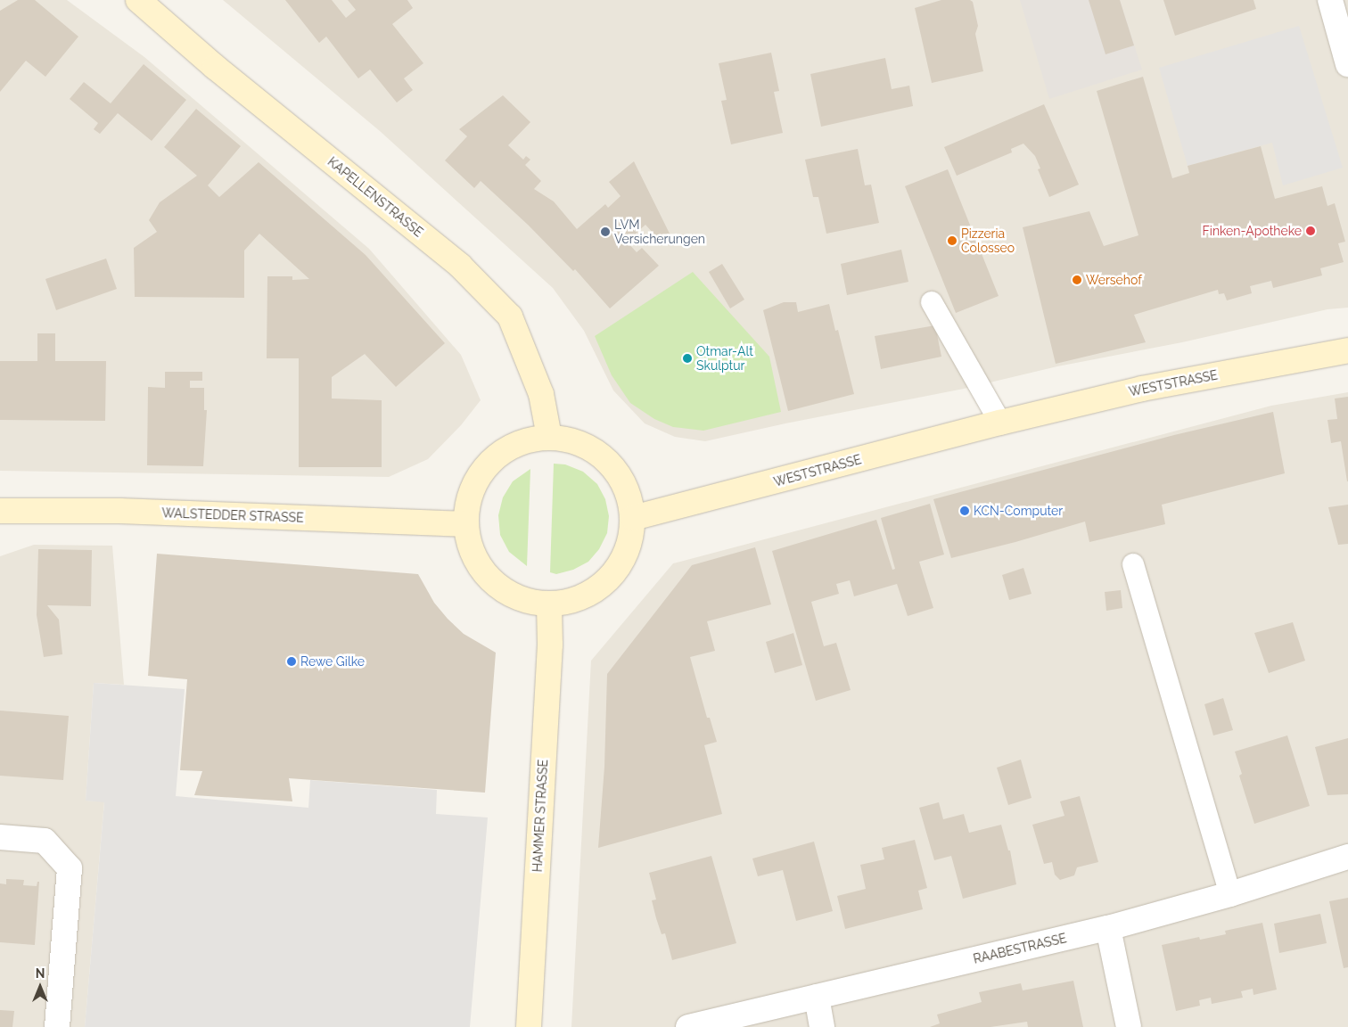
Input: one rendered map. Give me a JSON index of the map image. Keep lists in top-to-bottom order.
{
  "streets": {
    "main road": [
      "KAPELLENSTRASSE",
      "WESTSTRASSE",
      "WALSTEDDER STRASSE",
      "HAMMER STRASSE"
    ],
    "street": ["RAABESTRASSE"]
  },
  "places": [
    "Finken-Apotheke",
    "LVM Versicherungen",
    "Pizzeria Colosseo",
    "Wersehof",
    "Otmar-Alt Skulptur",
    "KCN-Computer",
    "Rewe Gilke"
  ],
  "north": "top"
}
